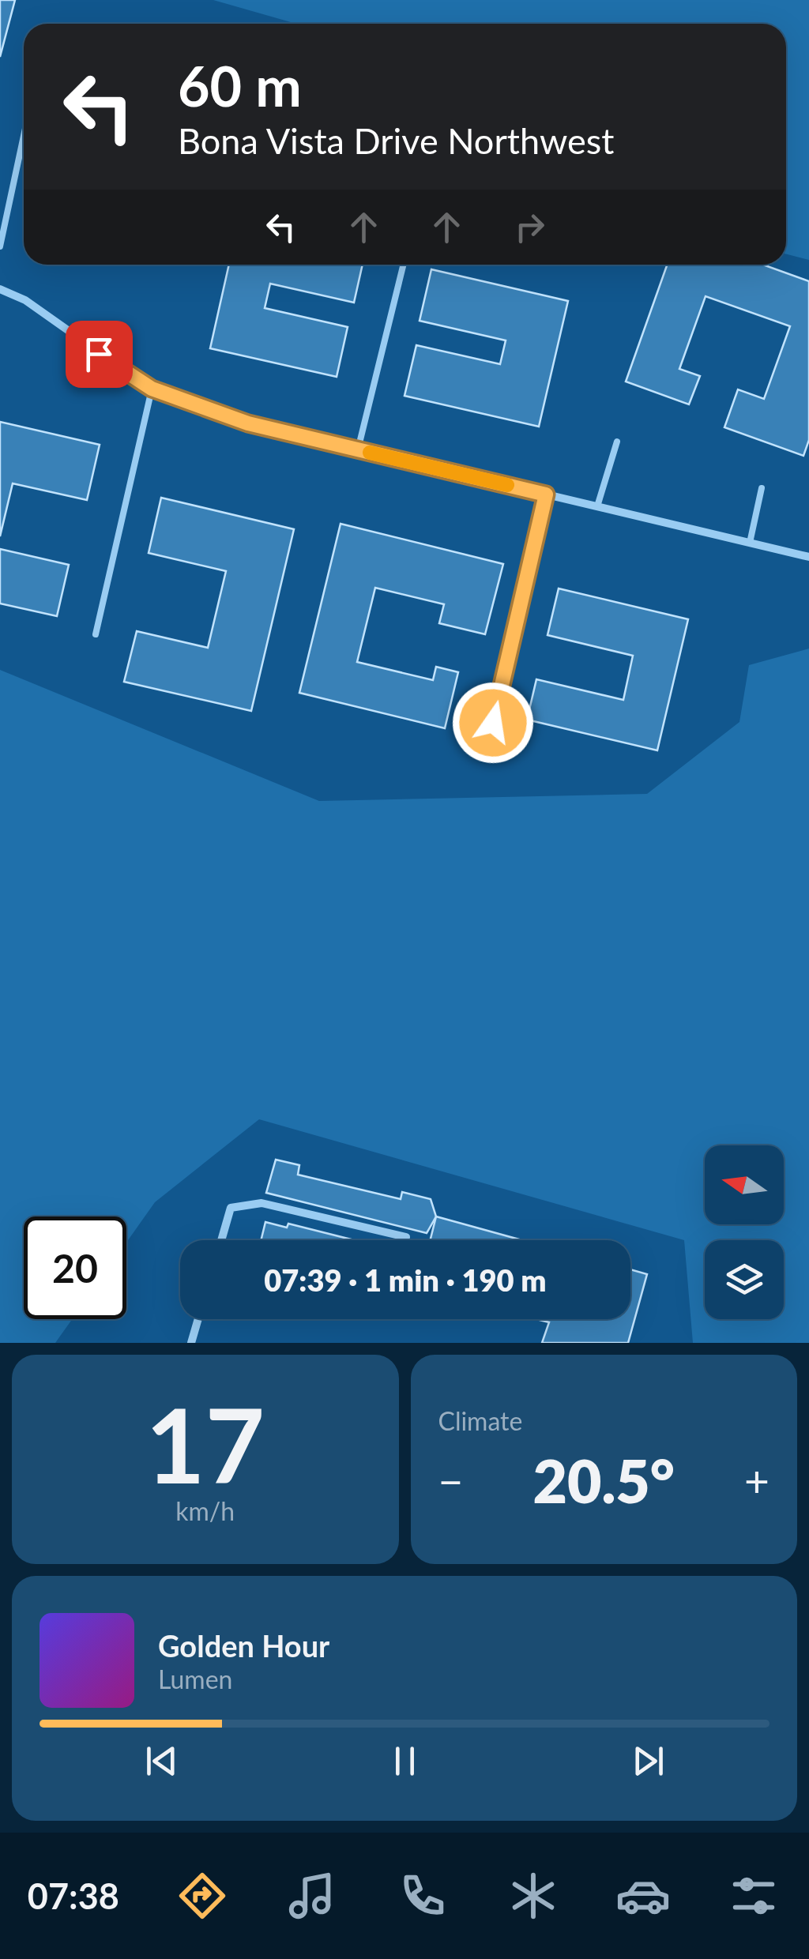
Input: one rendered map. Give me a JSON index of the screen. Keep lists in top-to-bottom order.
{
  "north": "left",
  "page": {
    "turn": ["60 m", "Bona Vista Drive Northwest"],
    "limit": "20",
    "trip": "07:39 · 1 min · 190 m",
    "tile": [
      ["17", "km/h"],
      "Climate"
    ],
    "heat": ["−", "20.5°", "+"],
    "song": ["Golden Hour", "Lumen"],
    "tabs": "07:38"
  }
}
